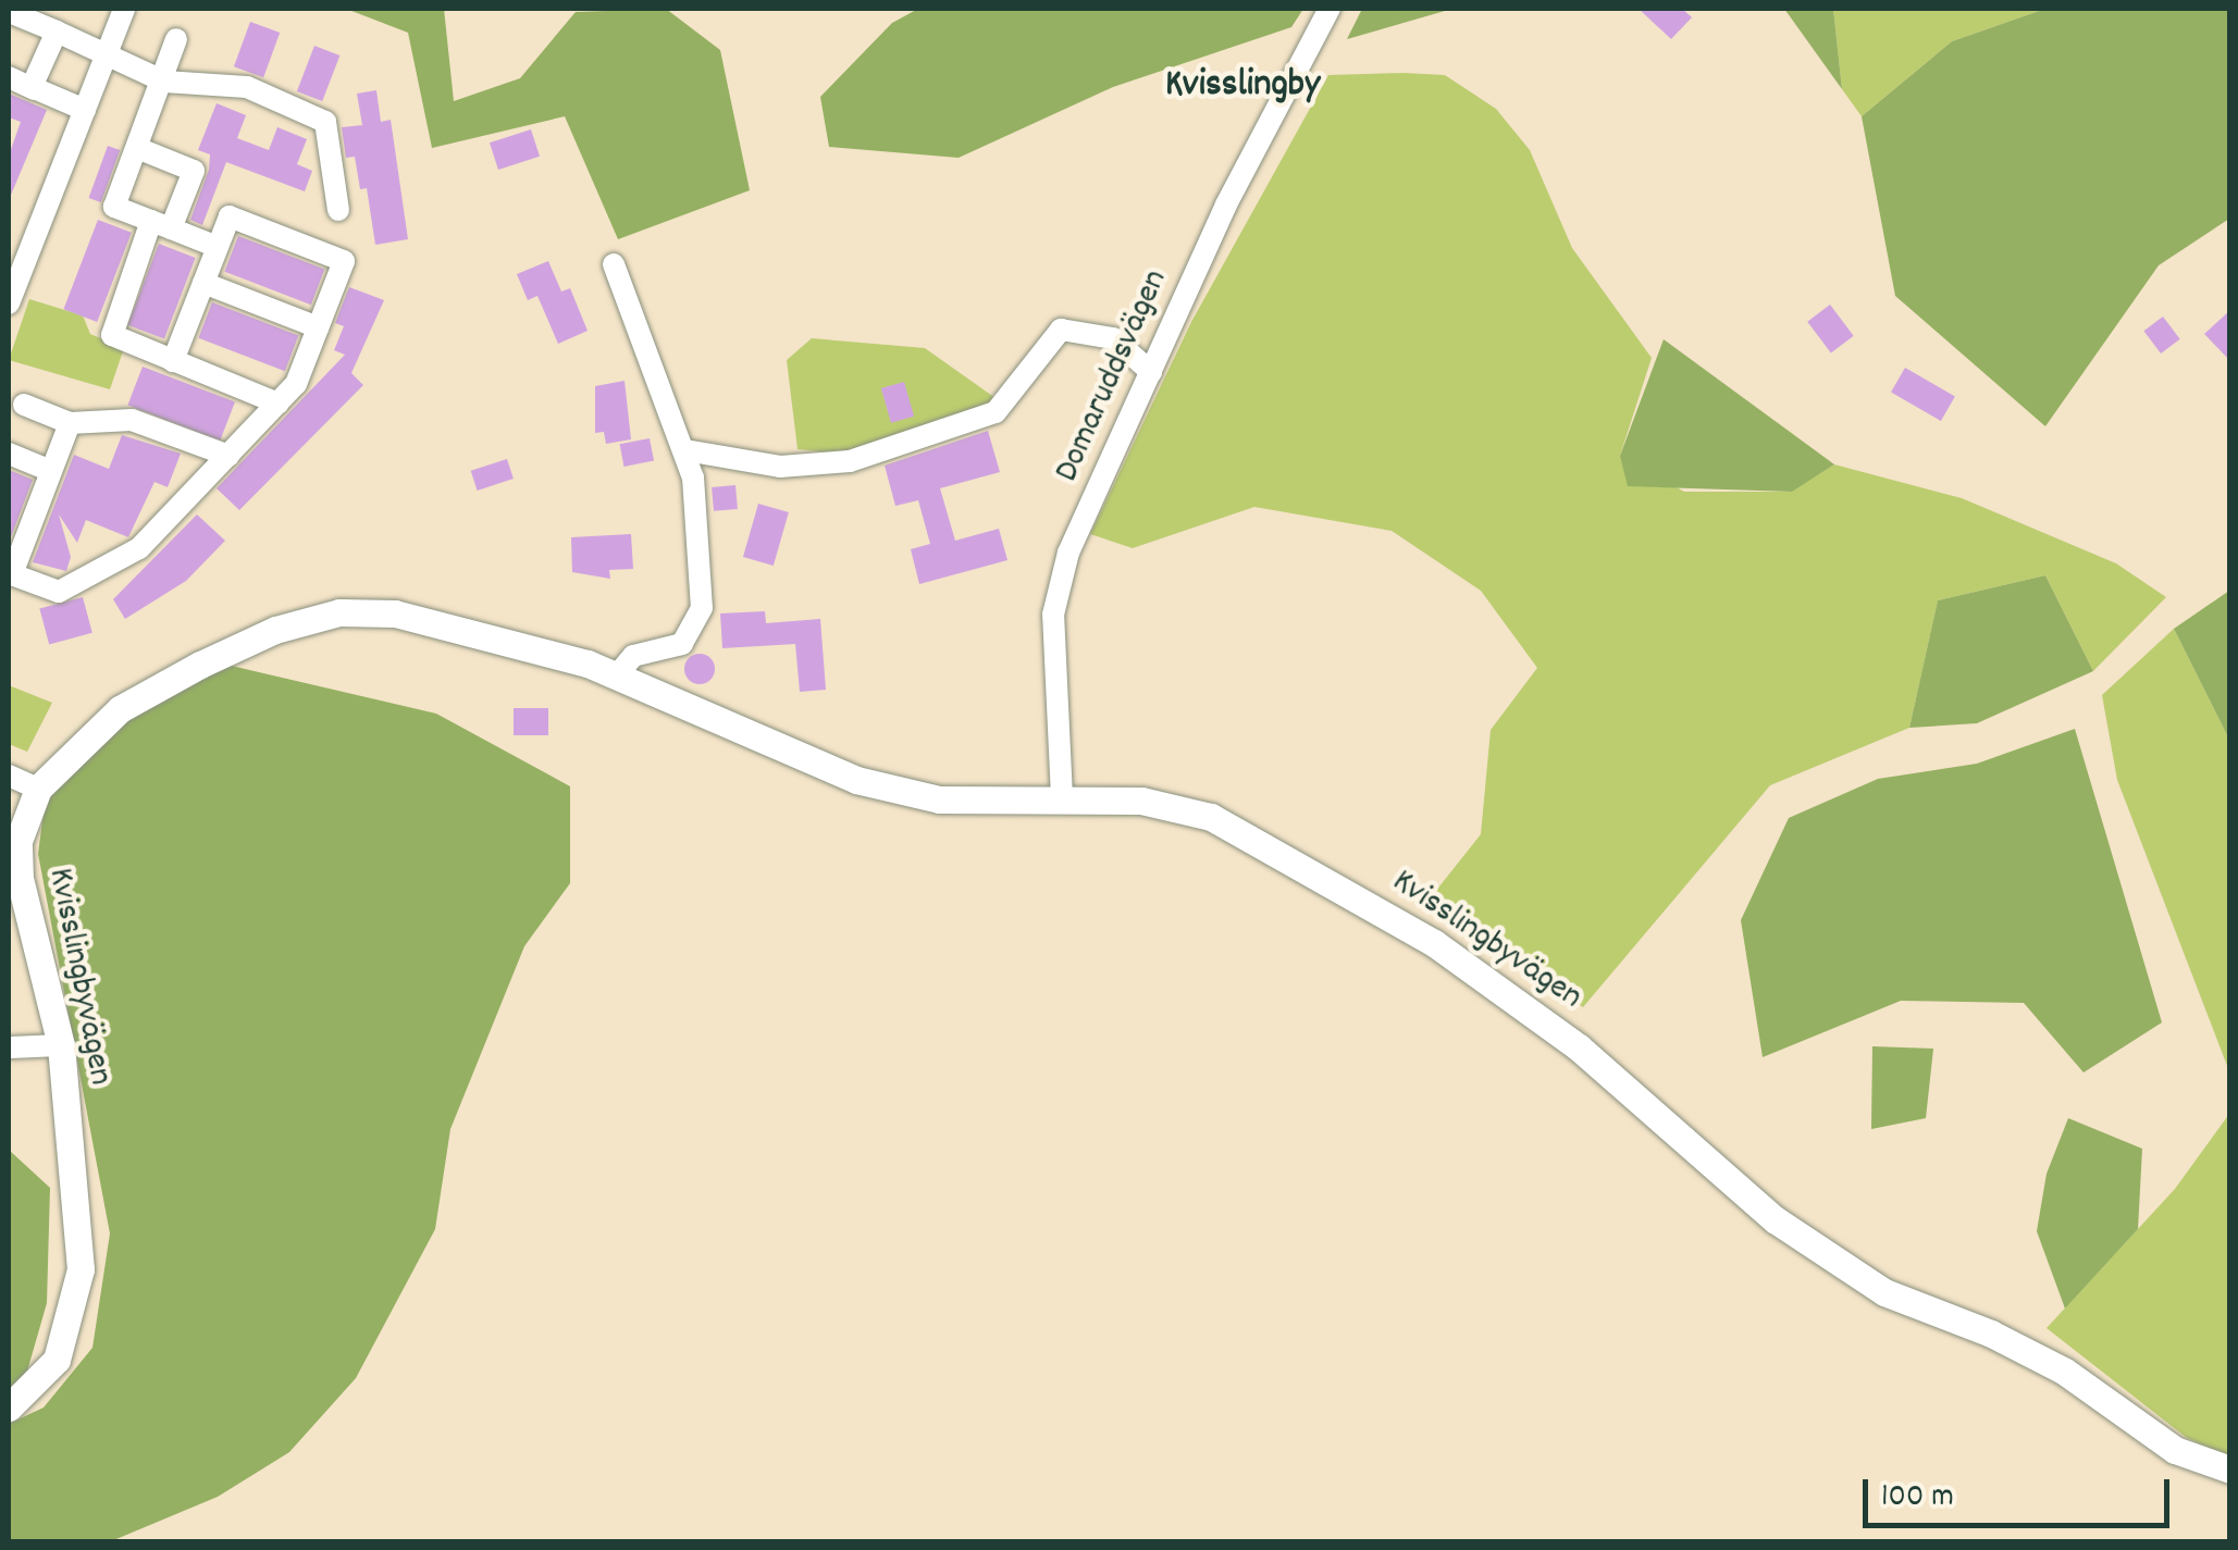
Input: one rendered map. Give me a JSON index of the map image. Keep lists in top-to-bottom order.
{
  "streets": {
    "street": ["Domaruddsvägen", "Kvisslingbyvägen"]
  },
  "crossings": [
    ["Domaruddsvägen", "Kvisslingbyvägen"]
  ],
  "districts": ["Kvisslingby"],
  "scale_bar": "100 m"
}
